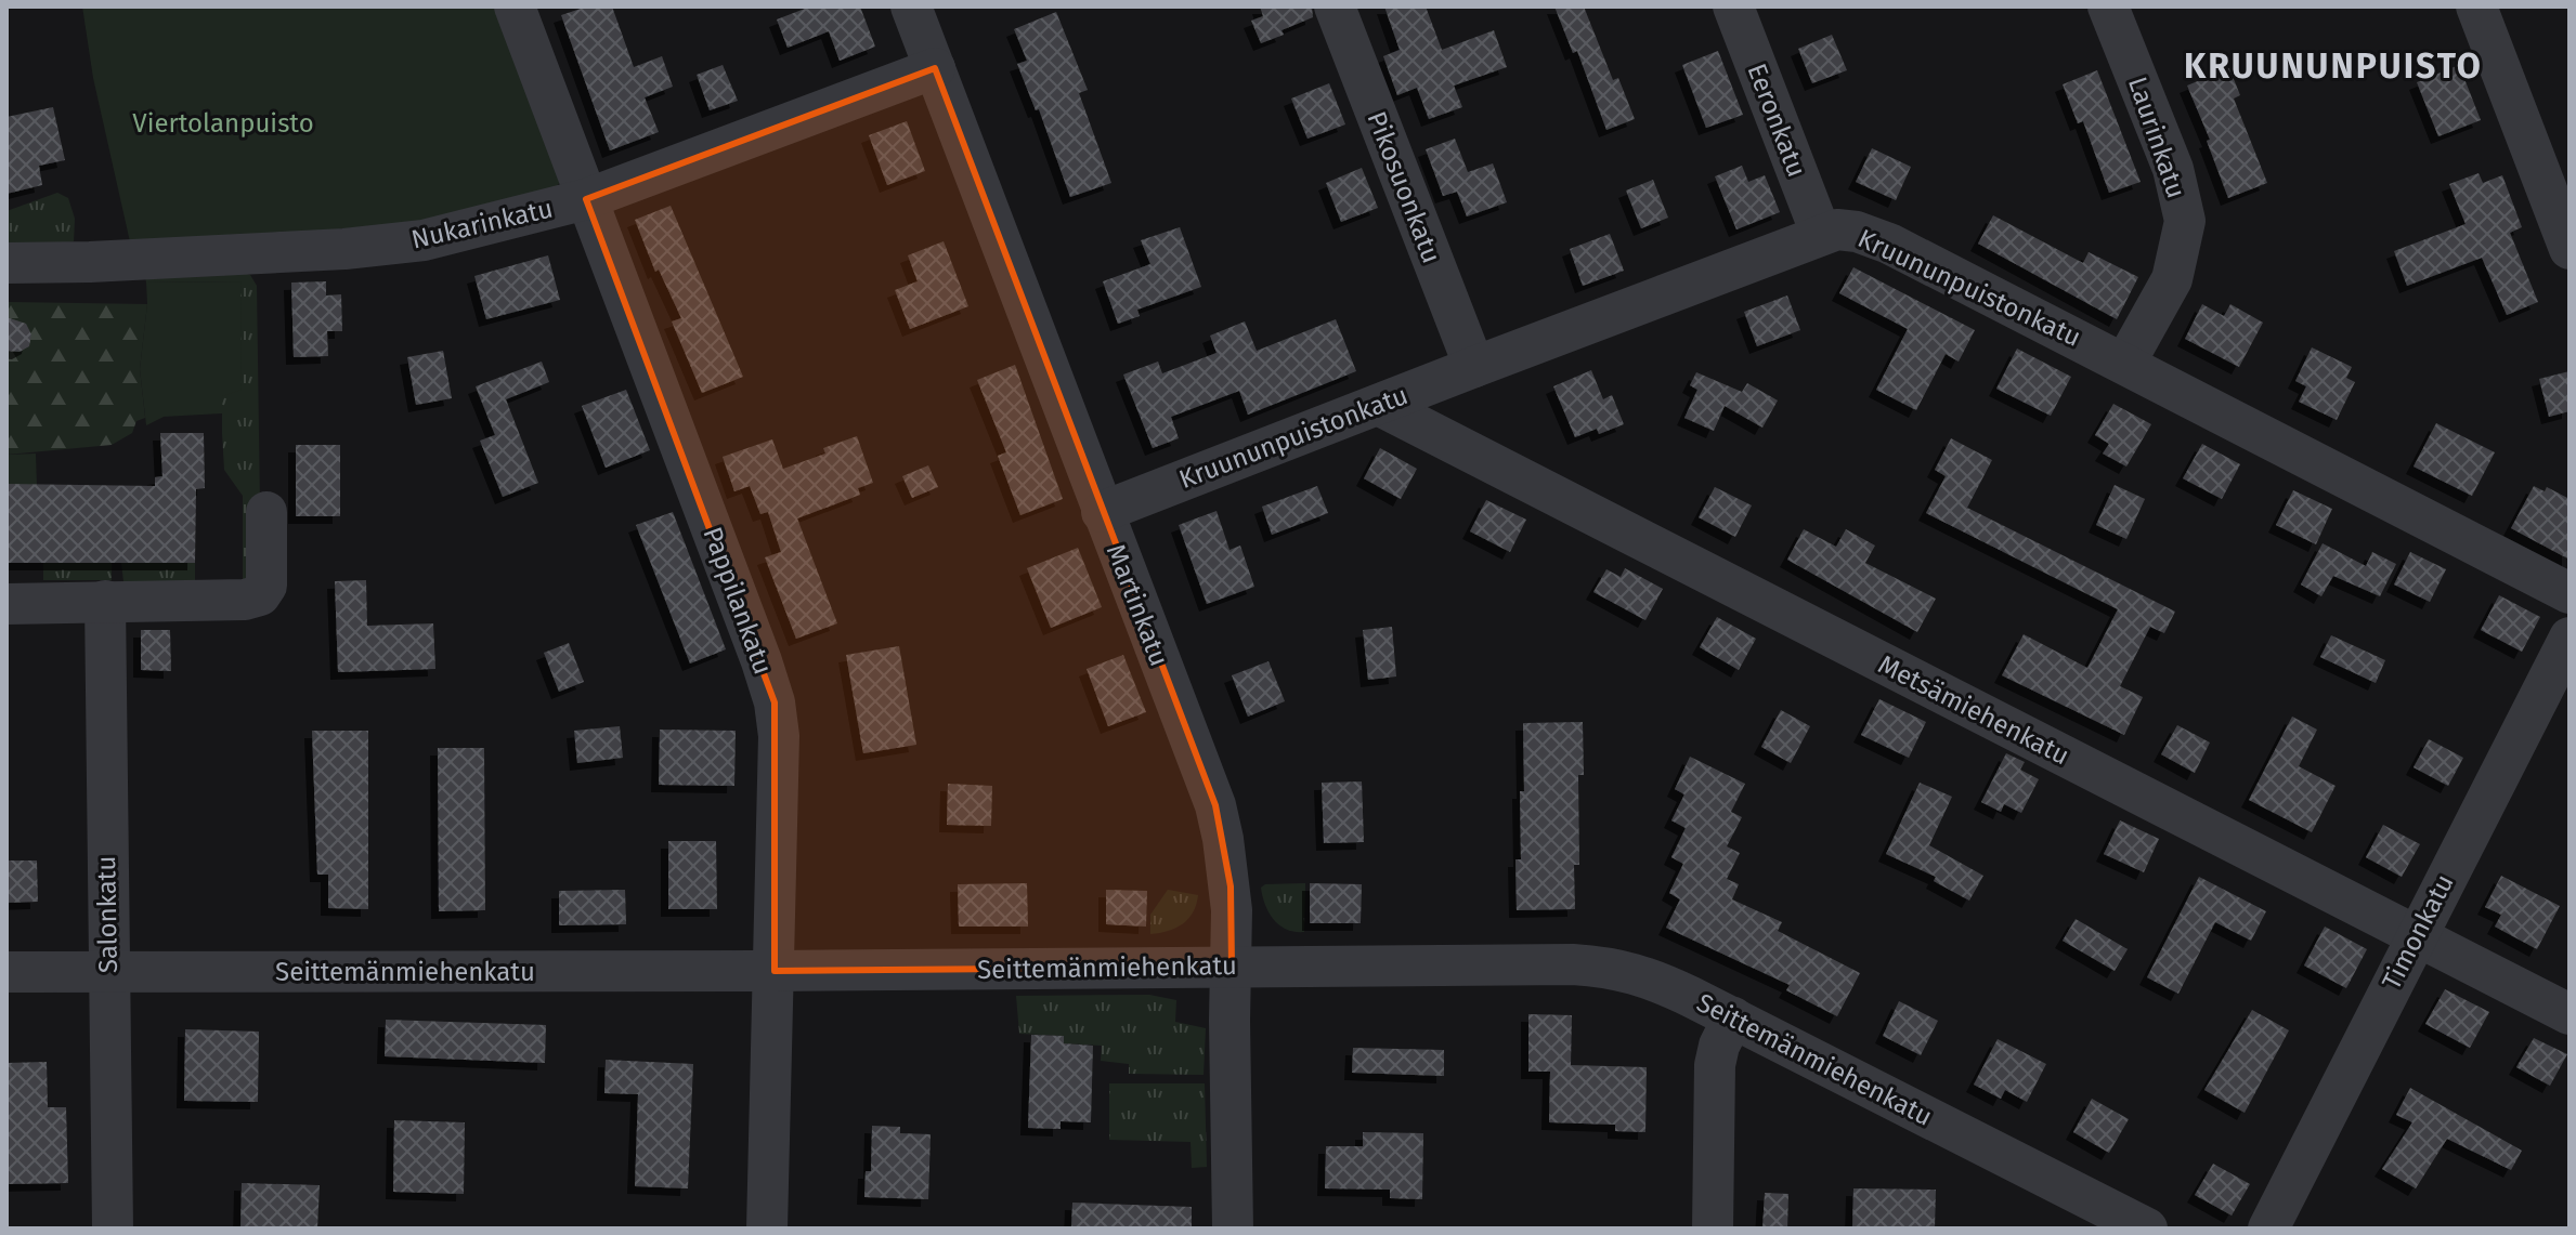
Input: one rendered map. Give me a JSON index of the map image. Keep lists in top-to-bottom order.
{
  "streets": {
    "street": [
      "Eeronkatu",
      "Laurinkatu",
      "Pikosuonkatu",
      "Nukarinkatu",
      "Kruununpuistonkatu",
      "Pappilankatu",
      "Martinkatu",
      "Metsämiehenkatu",
      "Salonkatu",
      "Timonkatu",
      "Seittemänmiehenkatu"
    ]
  },
  "crossings": [
    ["Eeronkatu", "Kruununpuistonkatu"],
    ["Laurinkatu", "Kruununpuistonkatu"],
    ["Pikosuonkatu", "Kruununpuistonkatu"],
    ["Nukarinkatu", "Pappilankatu"],
    ["Nukarinkatu", "Martinkatu"],
    ["Kruununpuistonkatu", "Martinkatu"],
    ["Kruununpuistonkatu", "Metsämiehenkatu"],
    ["Pappilankatu", "Seittemänmiehenkatu"],
    ["Martinkatu", "Seittemänmiehenkatu"],
    ["Metsämiehenkatu", "Timonkatu"],
    ["Salonkatu", "Seittemänmiehenkatu"]
  ],
  "districts": ["KRUUNUNPUISTO"],
  "parks": ["Viertolanpuisto"]
}
